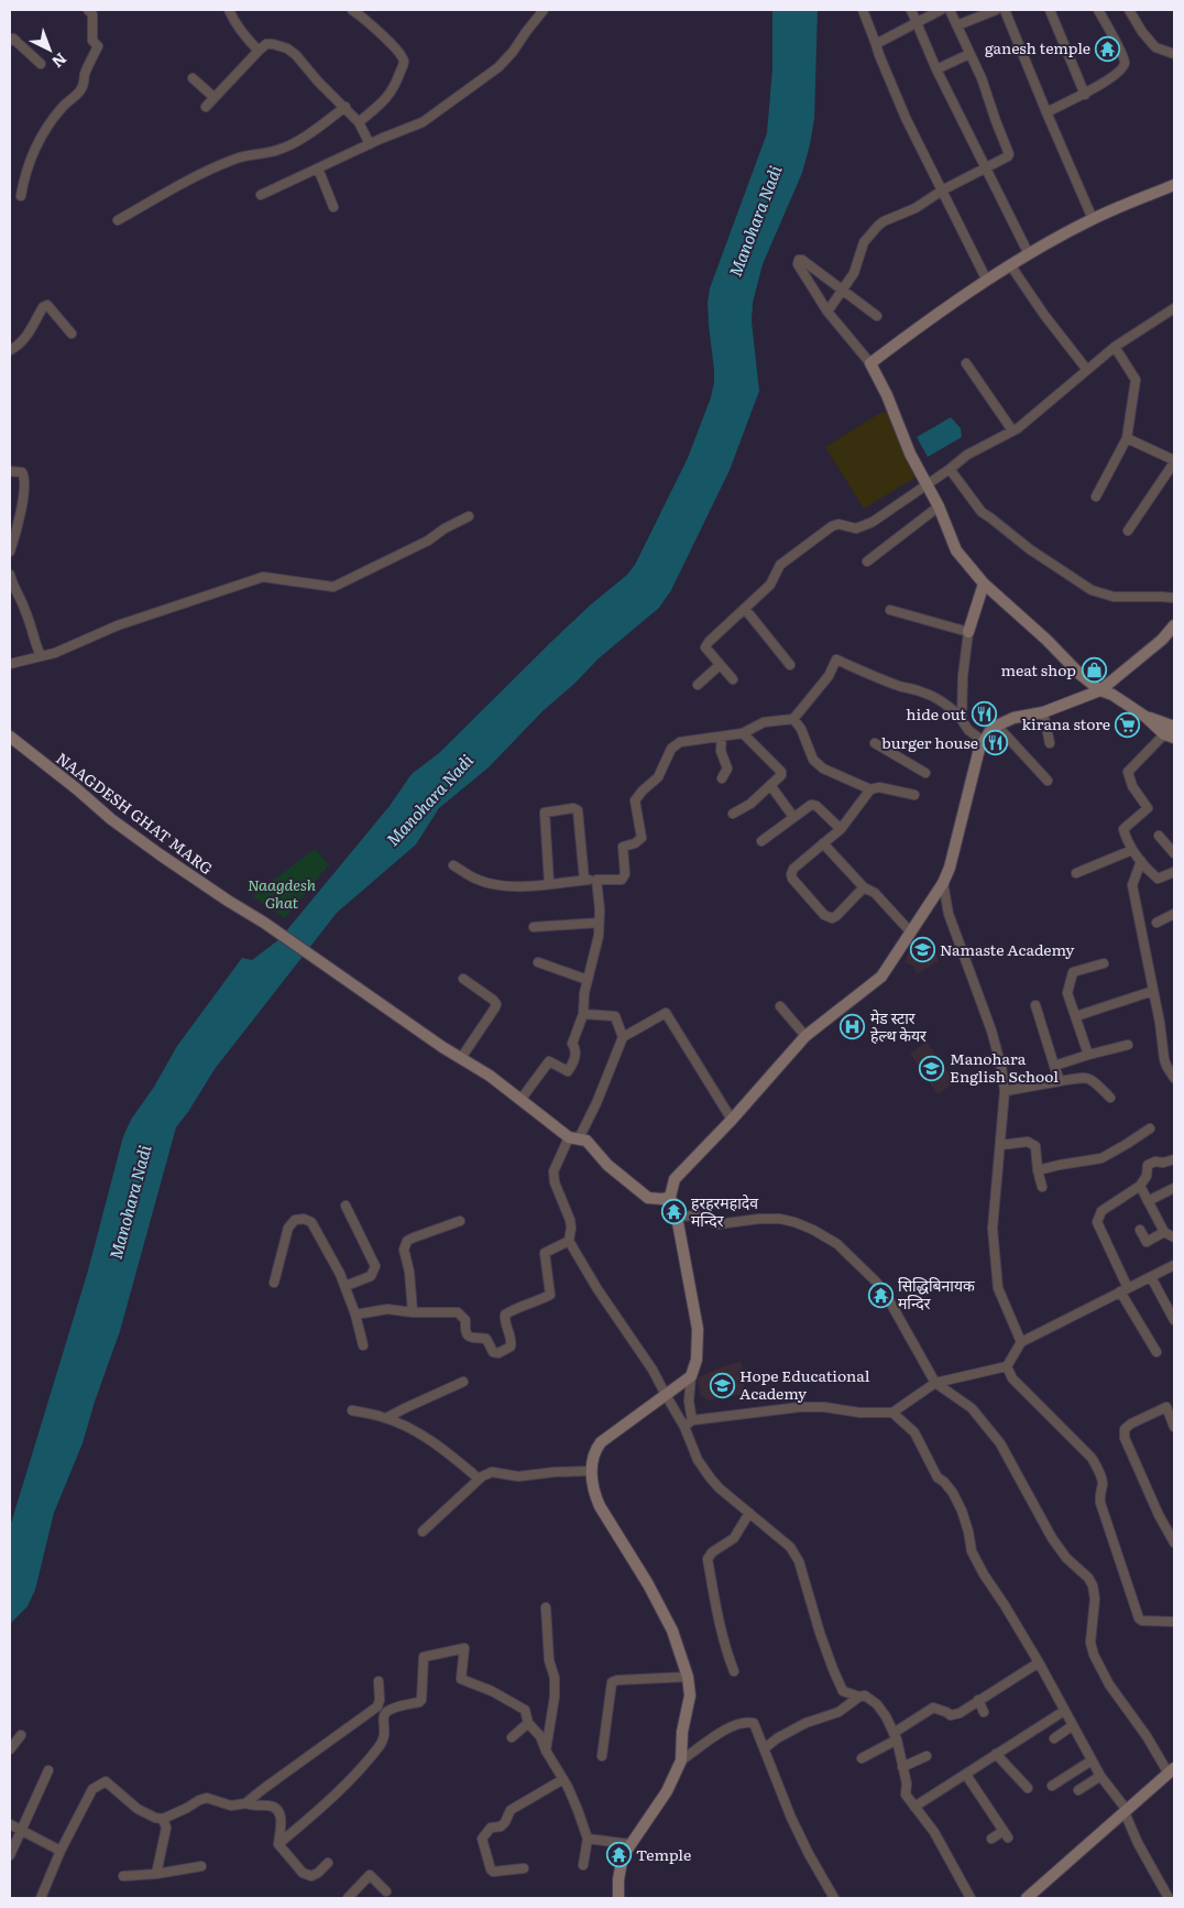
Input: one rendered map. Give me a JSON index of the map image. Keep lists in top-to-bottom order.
{
  "streets": {
    "street": ["NAAGDESH GHAT MARG"]
  },
  "water": ["Manohara Nadi"],
  "parks": ["Naagdesh Ghat"],
  "places": {
    "temple": [
      "ganesh temple",
      "हरहरमहादेव मन्दिर",
      "सिद्धिबिनायक मन्दिर",
      "Temple"
    ],
    "shop": ["meat shop"],
    "restaurant": ["hide out", "burger house"],
    "supermarket": ["kirana store"],
    "school or university": ["Namaste Academy", "Manohara English School", "Hope Educational Academy"],
    "hospital": ["मेड स्टार हेल्थ केयर"]
  },
  "north": "bottom right"
}
